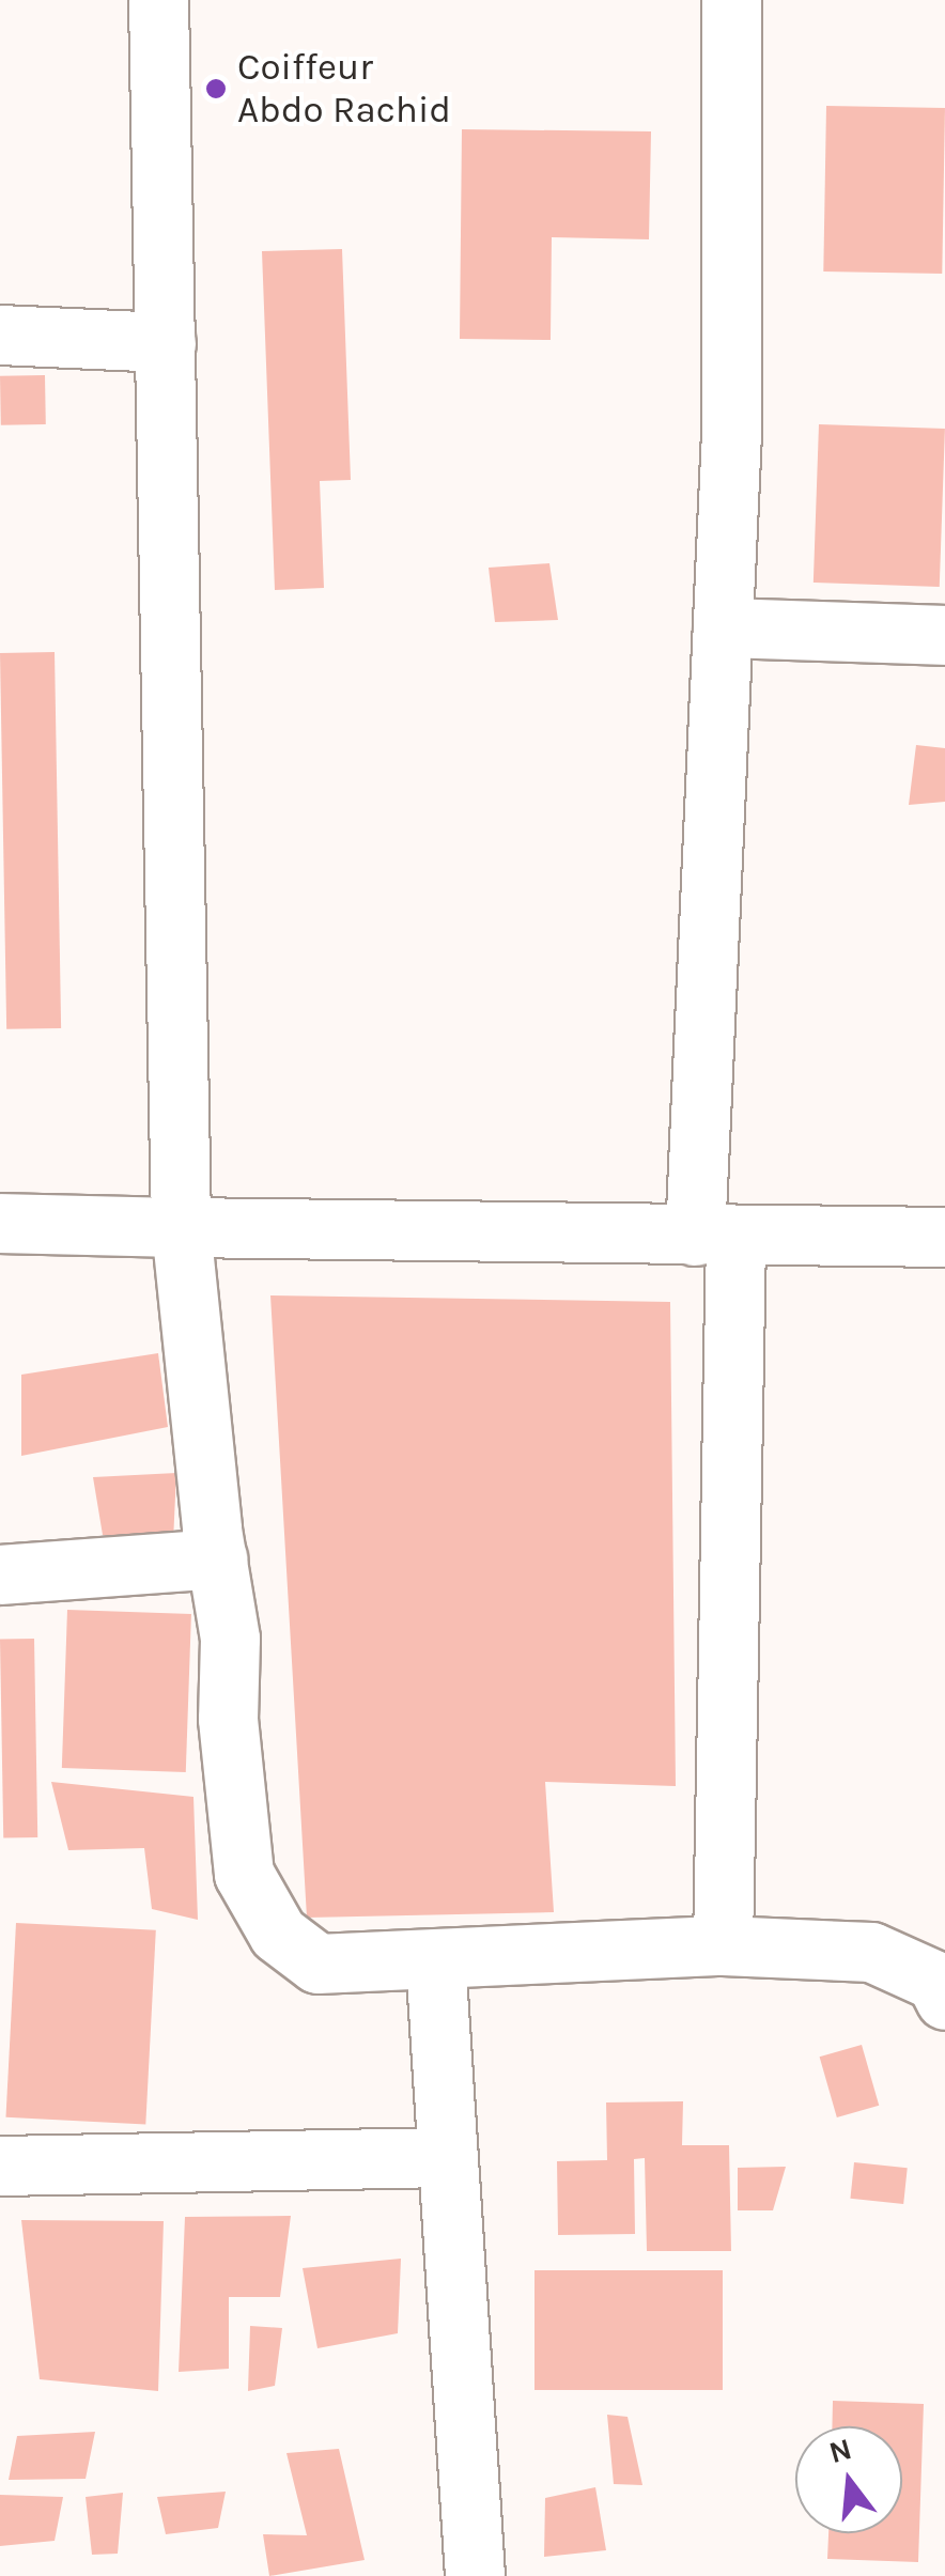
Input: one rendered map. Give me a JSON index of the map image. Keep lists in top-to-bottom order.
{
  "places": ["Coiffeur Abdo Rachid"],
  "north": "top"
}
